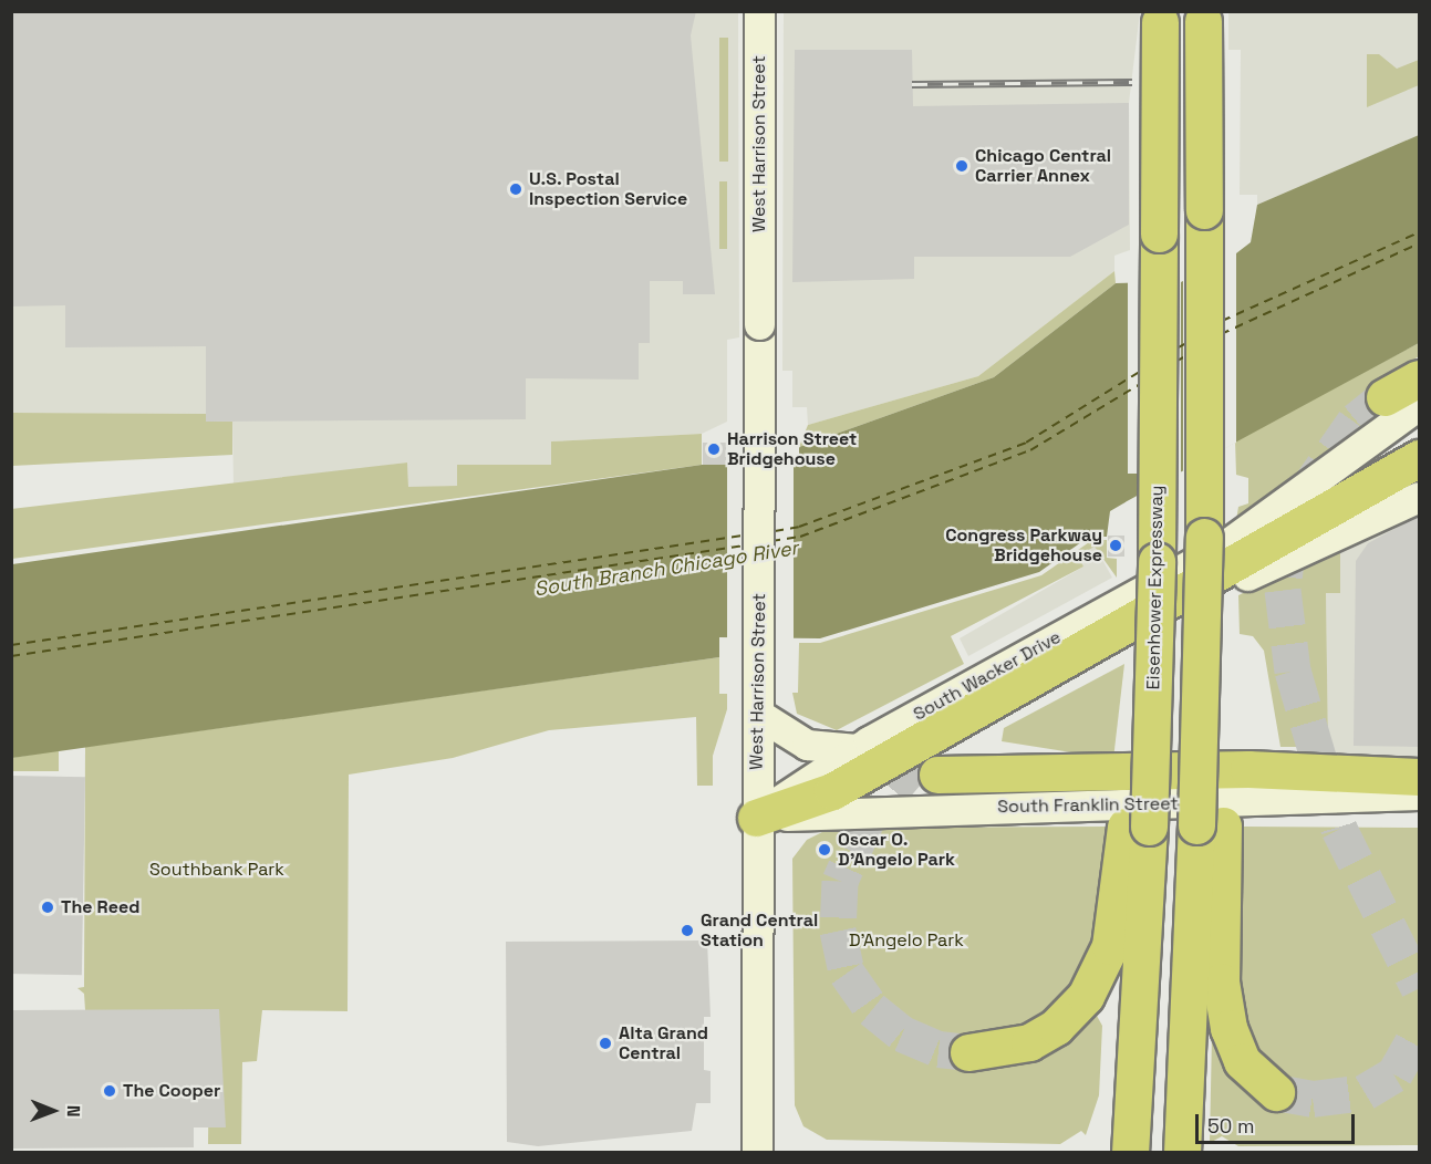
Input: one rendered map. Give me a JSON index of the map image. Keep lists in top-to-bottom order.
{
  "streets": {
    "highway": ["Eisenhower Expressway"],
    "main road": ["West Harrison Street", "South Wacker Drive", "South Franklin Street"]
  },
  "crossings": [
    ["West Harrison Street", "South Wacker Drive"],
    ["West Harrison Street", "South Franklin Street"],
    ["South Wacker Drive", "South Franklin Street"]
  ],
  "water": ["South Branch Chicago River"],
  "parks": ["Southbank Park", "D'Angelo Park"],
  "places": [
    "Chicago Central Carrier Annex",
    "U.S. Postal Inspection Service",
    "Harrison Street Bridgehouse",
    "Congress Parkway Bridgehouse",
    "Oscar O. D'Angelo Park",
    "The Reed",
    "Grand Central Station",
    "Alta Grand Central",
    "The Cooper"
  ],
  "scale_bar": "50 m",
  "north": "right"
}
